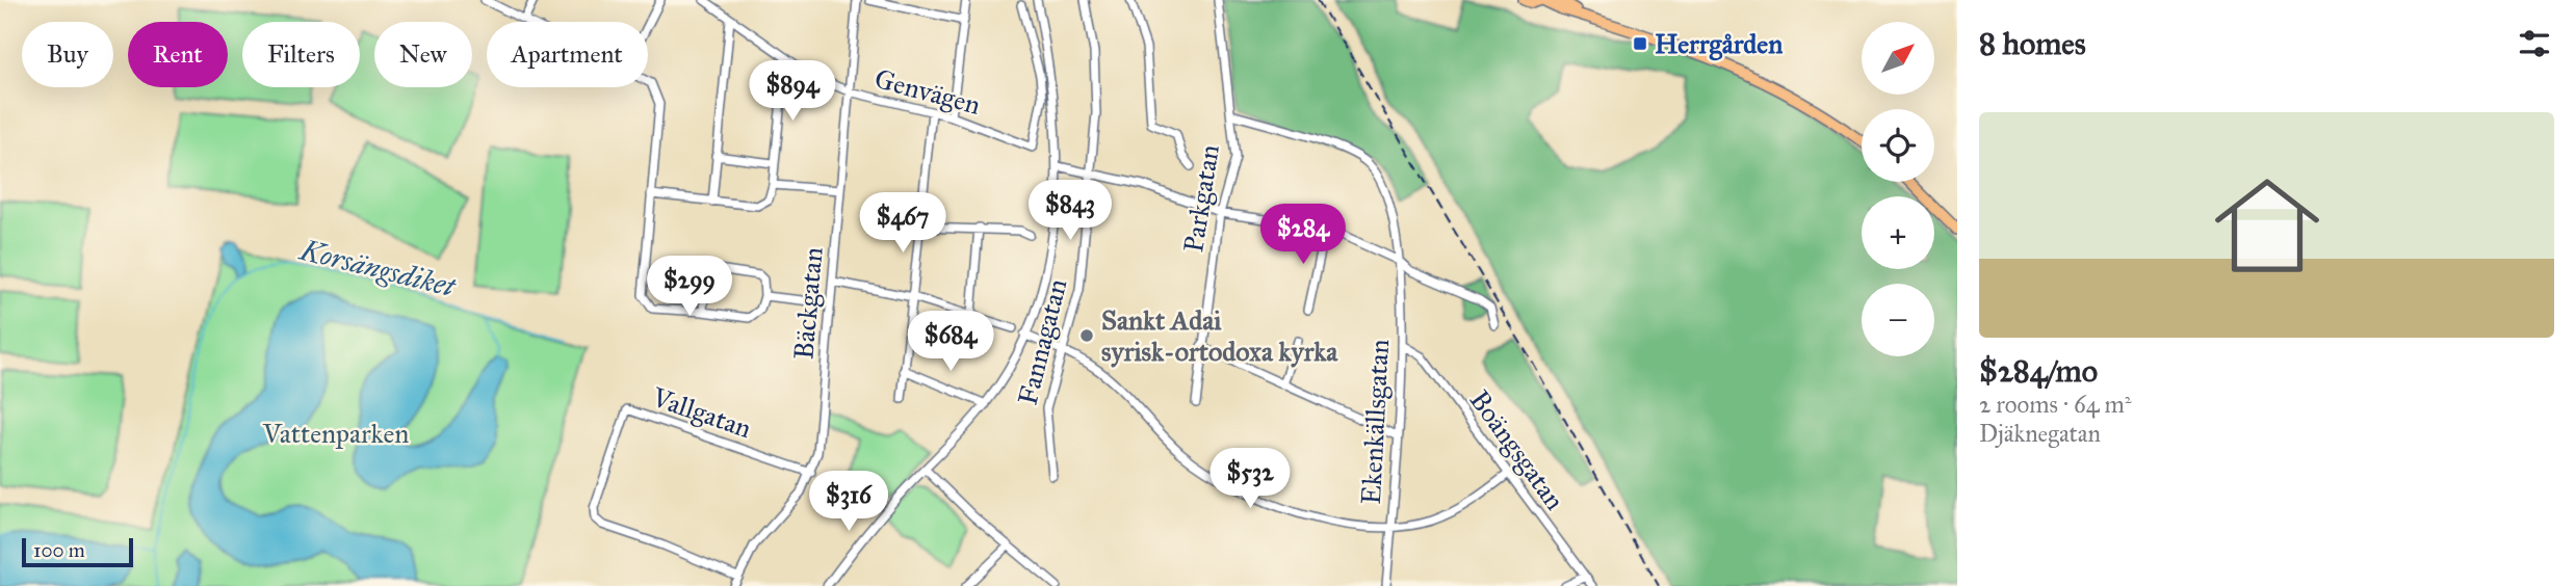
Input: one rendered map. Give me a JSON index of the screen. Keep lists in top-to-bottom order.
{
  "streets": {
    "street": [
      "Genvägen",
      "Parkgatan",
      "Bäckgatan",
      "Fannagatan",
      "Vallgatan",
      "Ekenkällsgatan",
      "Boängsgatan"
    ]
  },
  "crossings": [
    ["Genvägen", "Bäckgatan"],
    ["Parkgatan", "Ekenkällsgatan"],
    ["Bäckgatan", "Vallgatan"],
    ["Ekenkällsgatan", "Boängsgatan"]
  ],
  "water": ["Korsängsdiket"],
  "parks": ["Vattenparken"],
  "places": {
    "transit": ["Herrgården"],
    "other": ["Sankt Adai syrisk-ortodoxa kyrka"]
  },
  "scale_bar": "100 m",
  "north": "top right",
  "page": {
    "heading": "8 homes",
    "map_buttons": ["+", "−"],
    "chip": [
      "Buy",
      "Rent",
      "Filters",
      "New",
      "Apartment"
    ],
    "price": [
      "$894",
      "$843",
      "$467",
      "$284",
      "$299",
      "$684",
      "$532",
      "$316"
    ],
    "list": [
      {
        "name": "$284/mo",
        "note": "2 rooms · 64 m² · Djäknegatan"
      }
    ],
    "scale": "100 m"
  }
}
